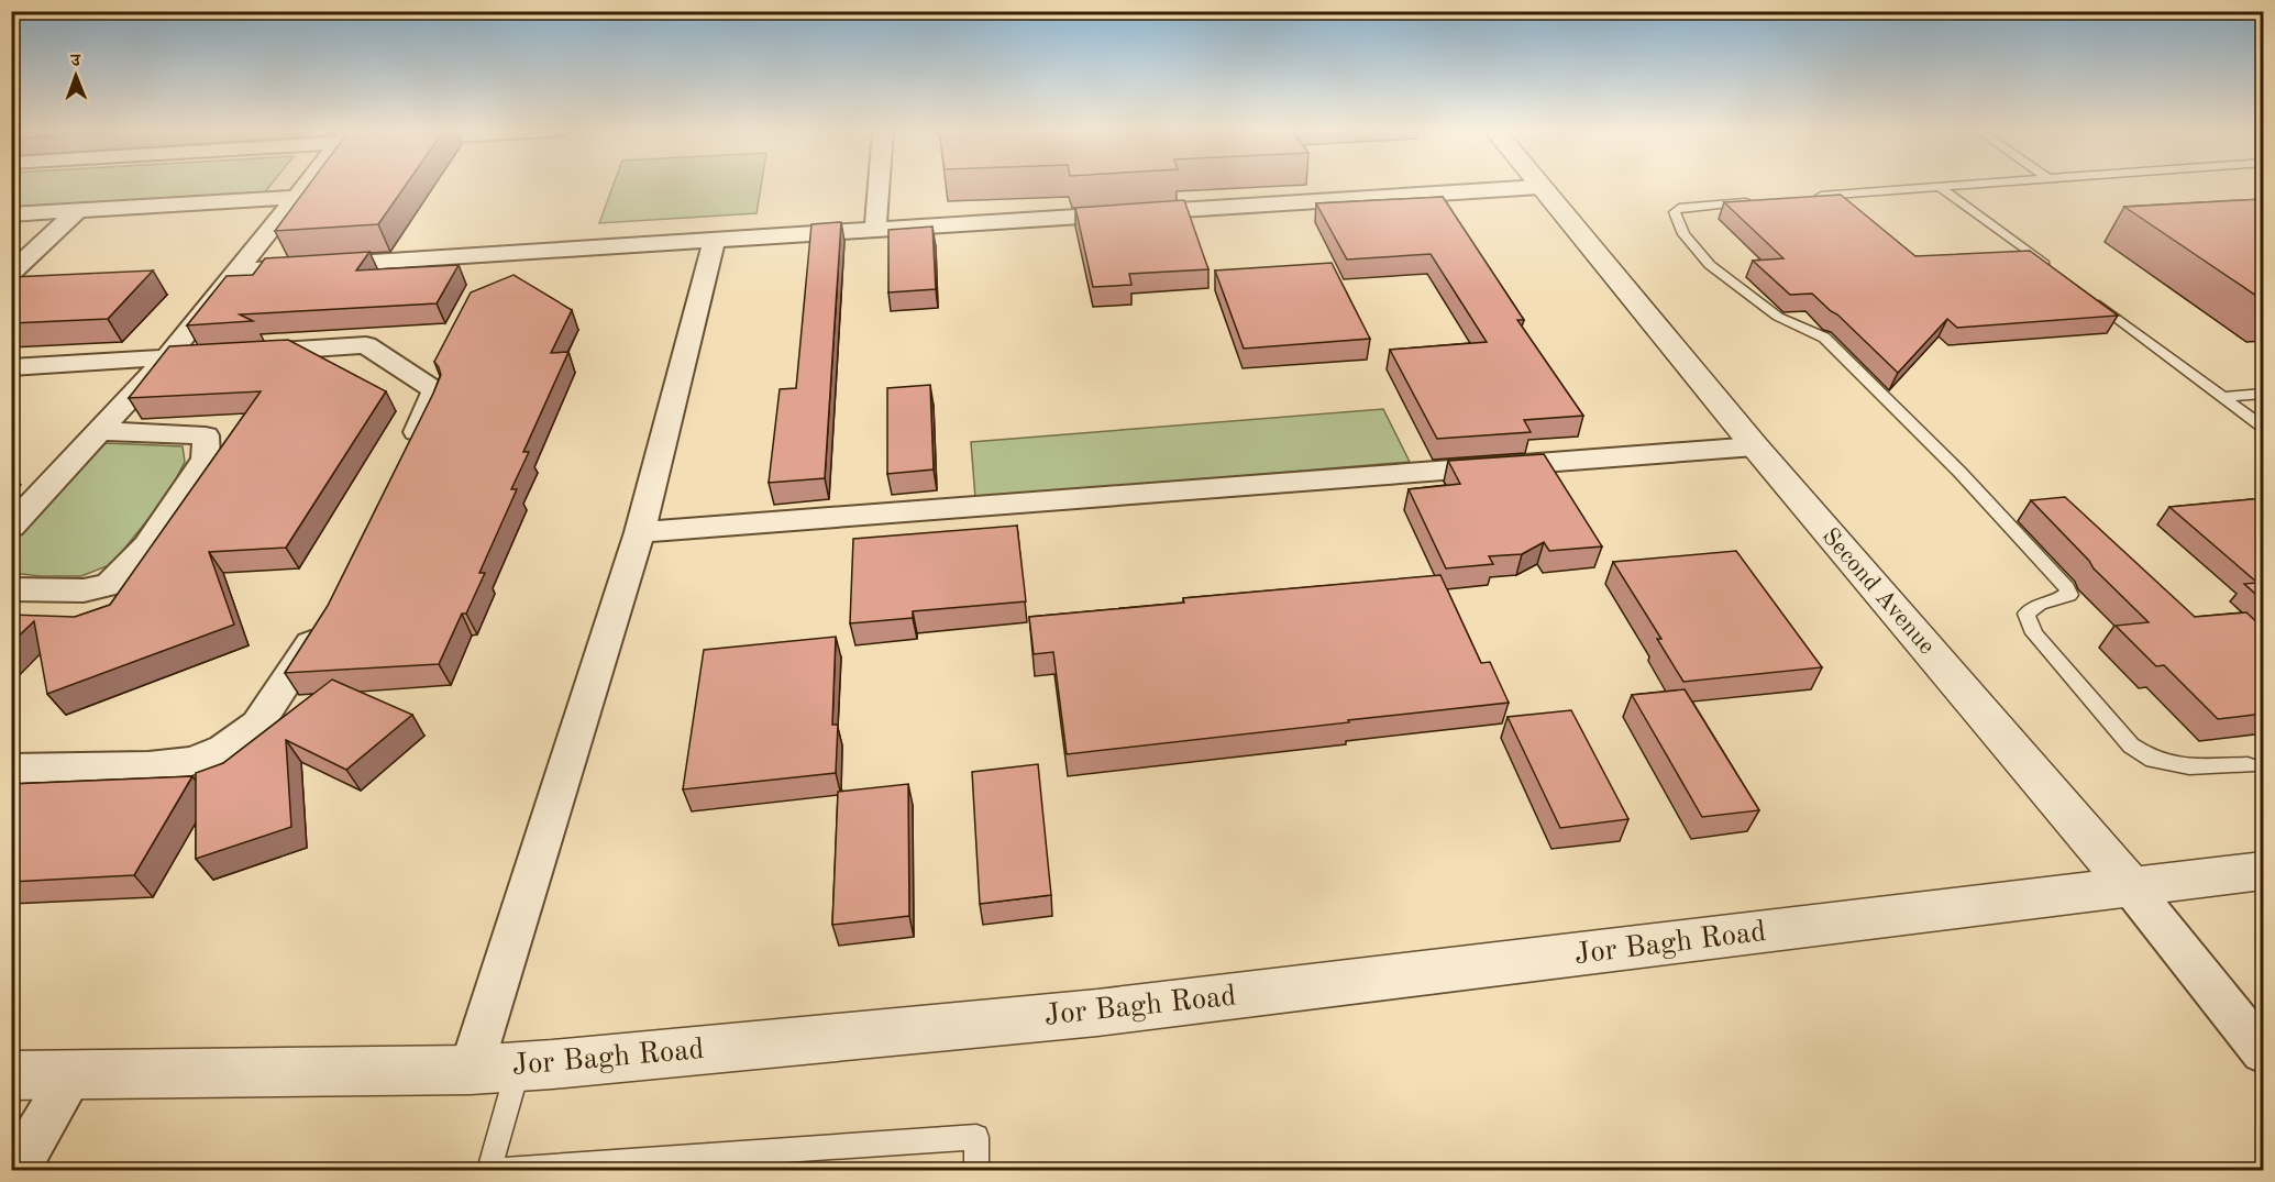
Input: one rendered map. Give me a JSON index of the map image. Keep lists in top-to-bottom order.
{
  "streets": {
    "street": ["Second Avenue", "Jor Bagh Road"]
  },
  "crossings": [
    ["Second Avenue", "Jor Bagh Road"]
  ],
  "north": "top"
}
